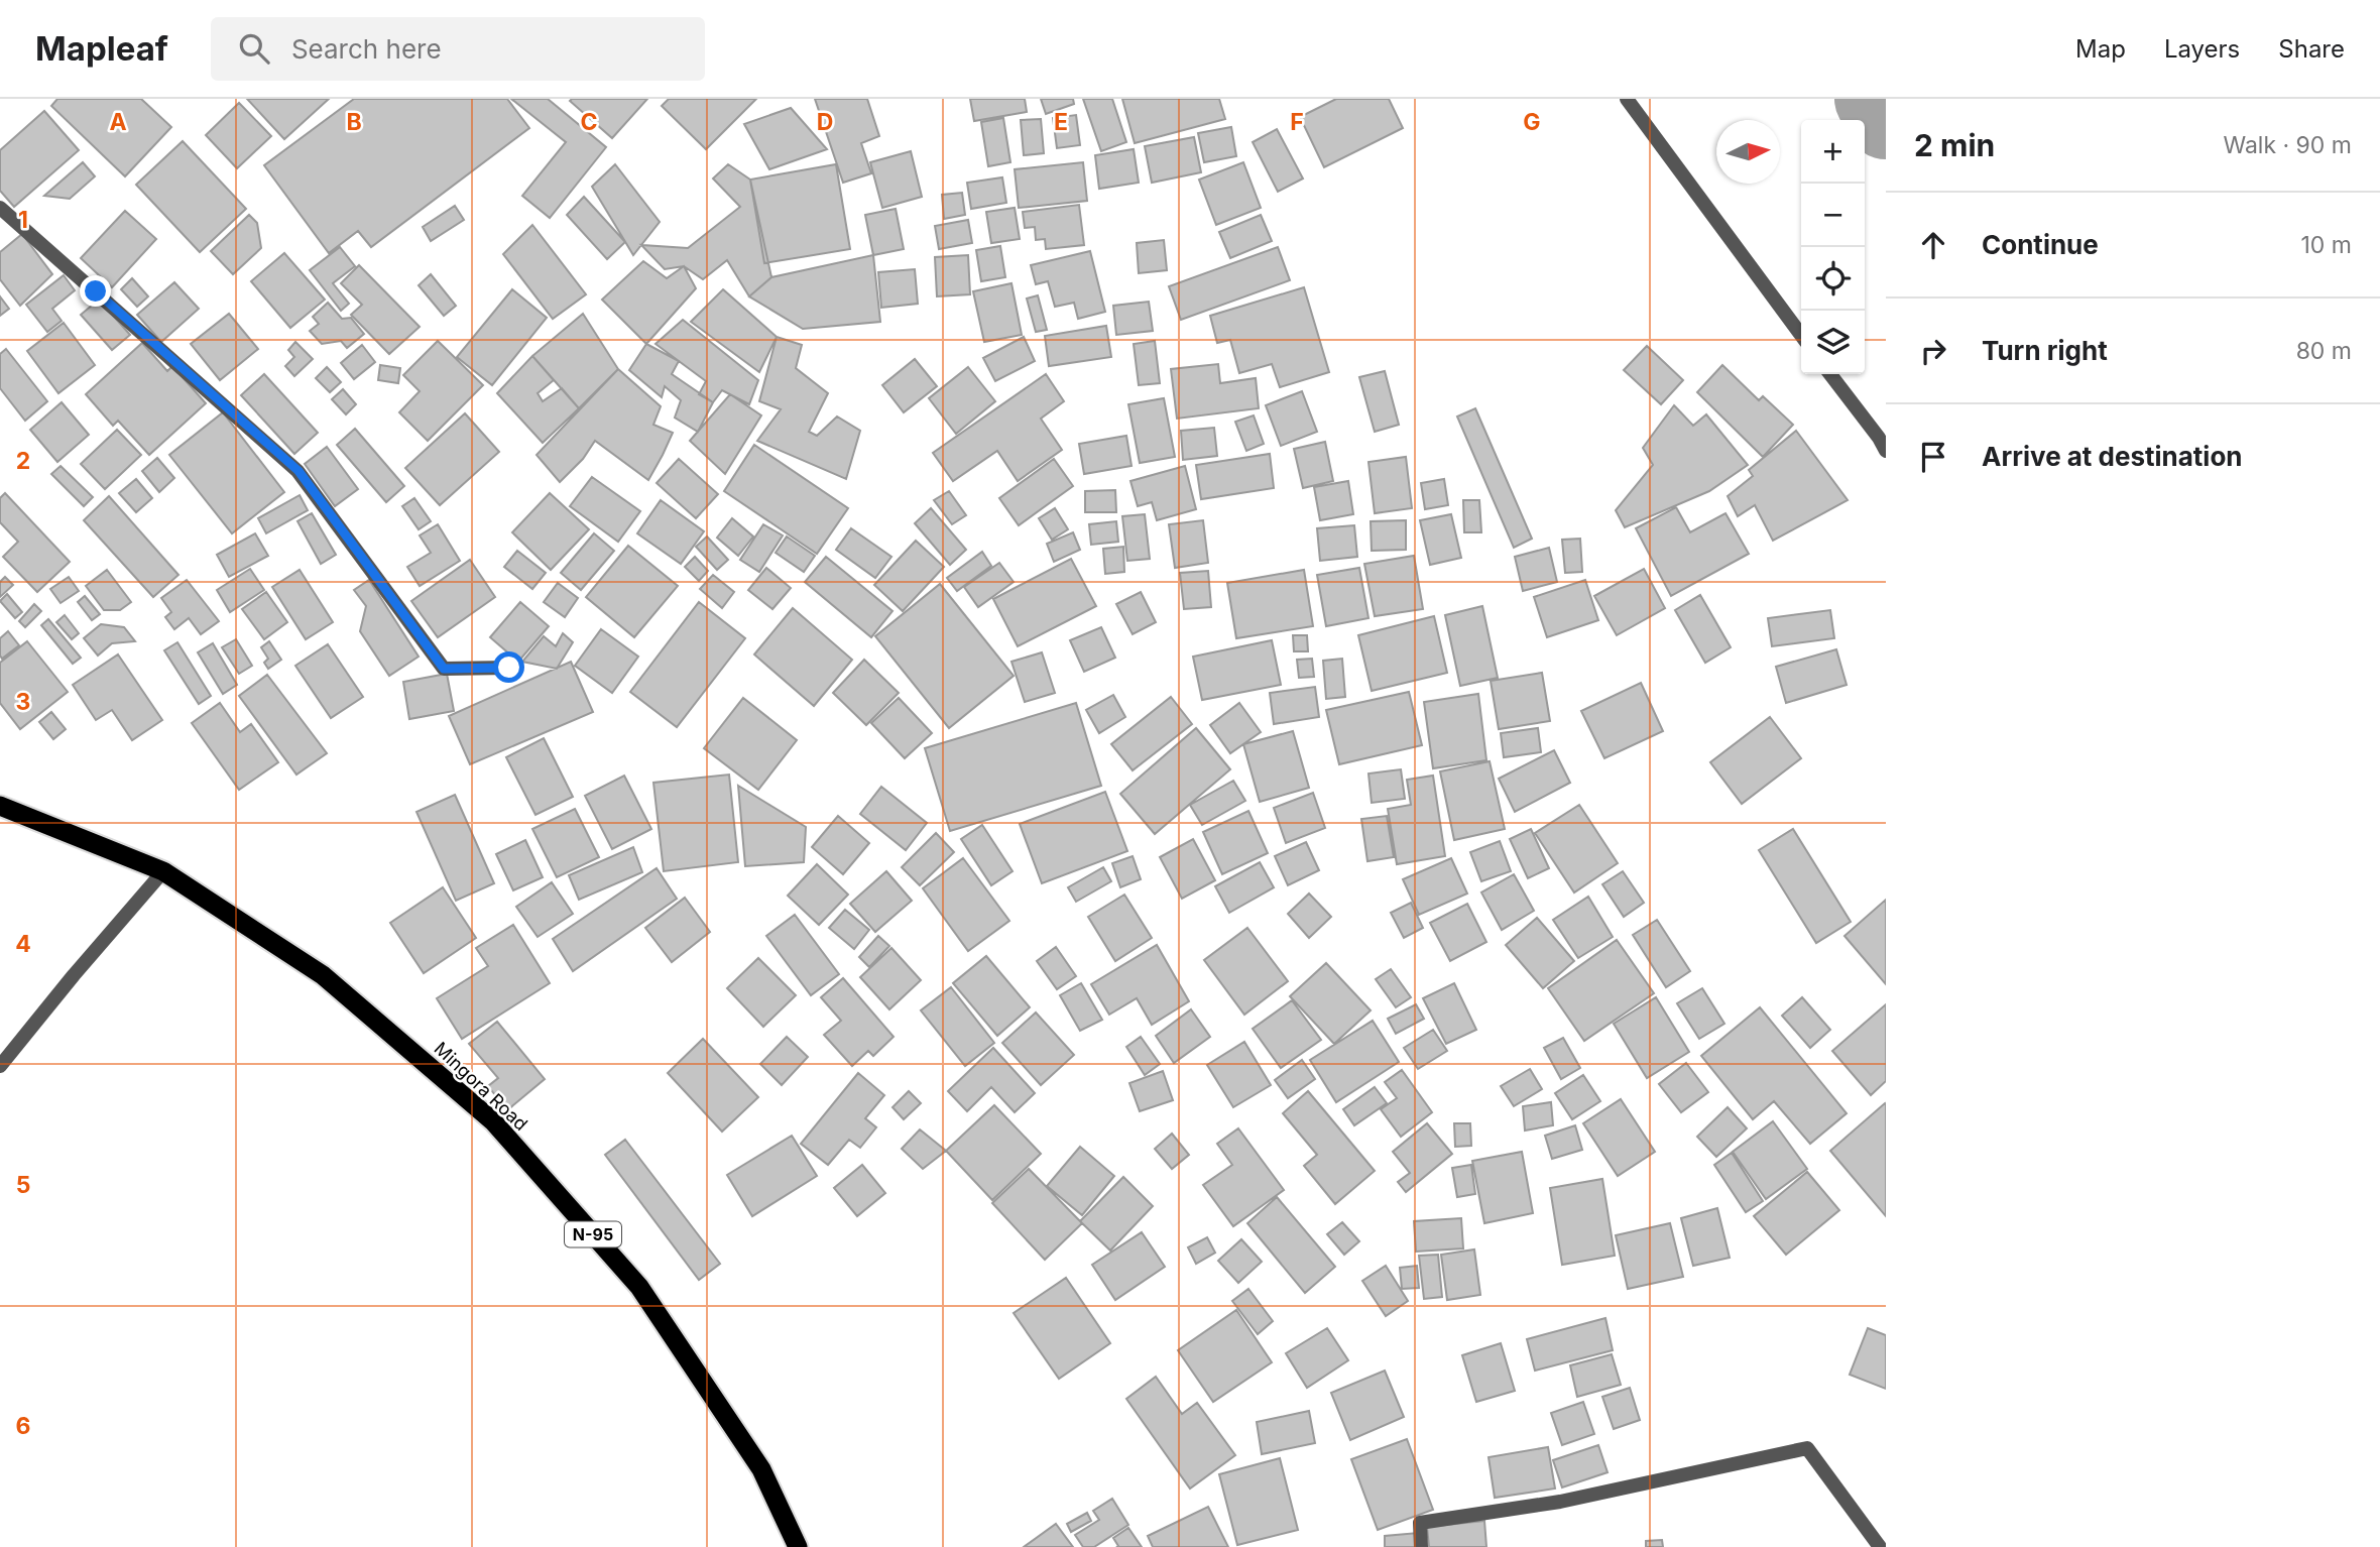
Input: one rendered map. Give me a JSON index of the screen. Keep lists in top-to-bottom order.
{
  "streets": {
    "highway": ["Mingora Road", "N-95"]
  },
  "north": "right",
  "page": {
    "header": "Mapleaf",
    "search": "Search here",
    "nav": ["Map", "Layers", "Share"],
    "heading": ["2 min", "Walk · 90 m"],
    "map_buttons": ["+", "−"],
    "list": [
      ["Continue", "10 m"],
      ["Turn right", "80 m"],
      "Arrive at destination"
    ]
  },
  "grid": {
    "columns": [
      "A",
      "B",
      "C",
      "D",
      "E",
      "F",
      "G"
    ],
    "rows": [
      "1",
      "2",
      "3",
      "4",
      "5",
      "6"
    ]
  }
}
